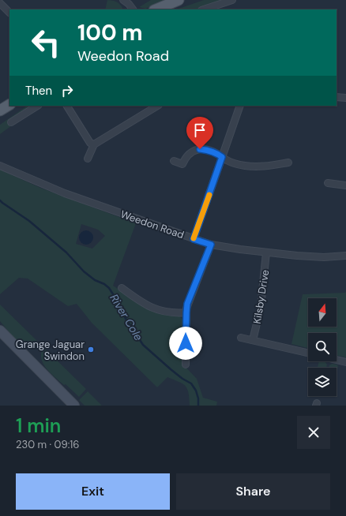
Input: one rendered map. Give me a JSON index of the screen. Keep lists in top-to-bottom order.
{
  "streets": {
    "street": ["Weedon Road", "Kilsby Drive"]
  },
  "crossings": [
    ["Weedon Road", "Kilsby Drive"]
  ],
  "water": ["River Cole"],
  "places": ["Grange Jaguar Swindon"],
  "north": "top",
  "page": {
    "turn": ["100 m", "Weedon Road"],
    "then": "Then",
    "heading": ["1 min", "230 m · 09:16"],
    "buttons": ["Exit", "Share"]
  }
}
